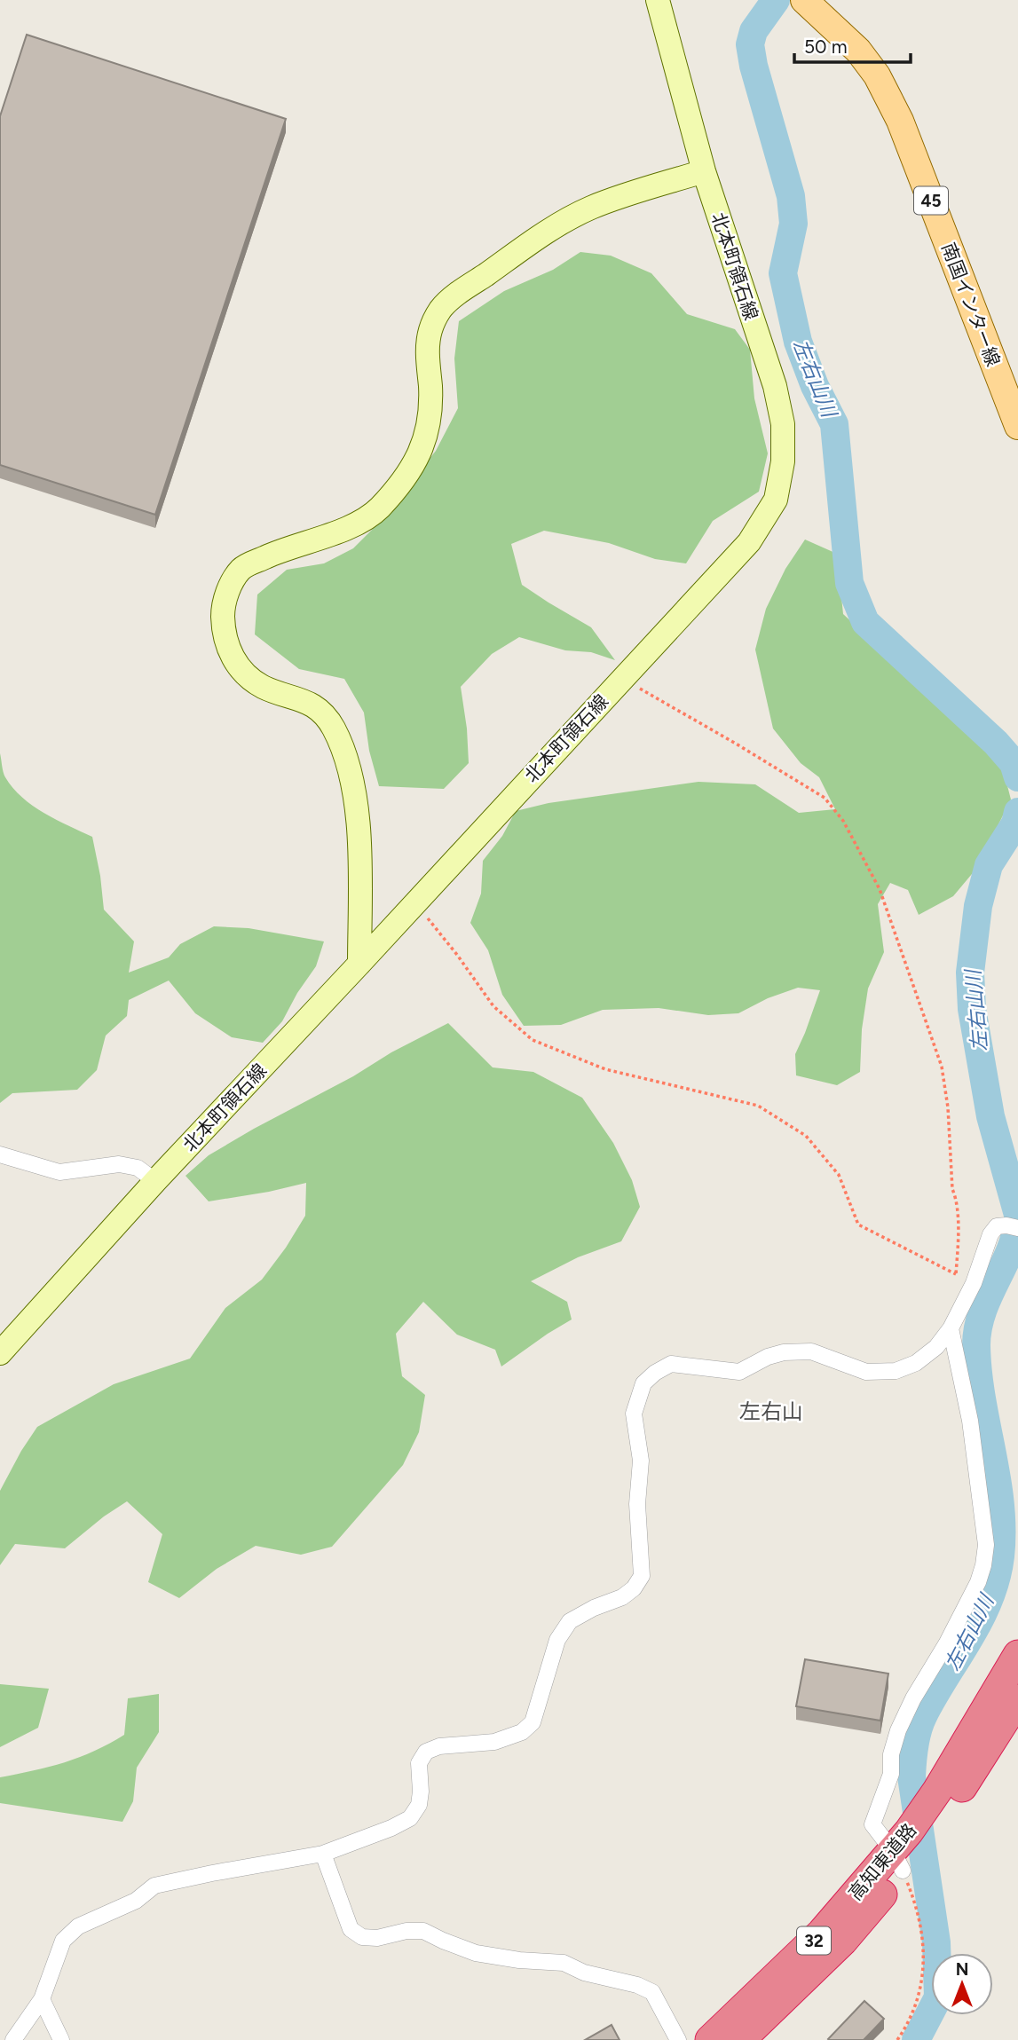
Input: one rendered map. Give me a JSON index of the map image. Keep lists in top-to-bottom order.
{
  "streets": {
    "highway": ["高知東道路", "32"],
    "main road": ["45", "北本町領石線", "南国インター線"]
  },
  "districts": ["左右山"],
  "water": ["左右山川"],
  "scale_bar": "50 m",
  "north": "top"
}
